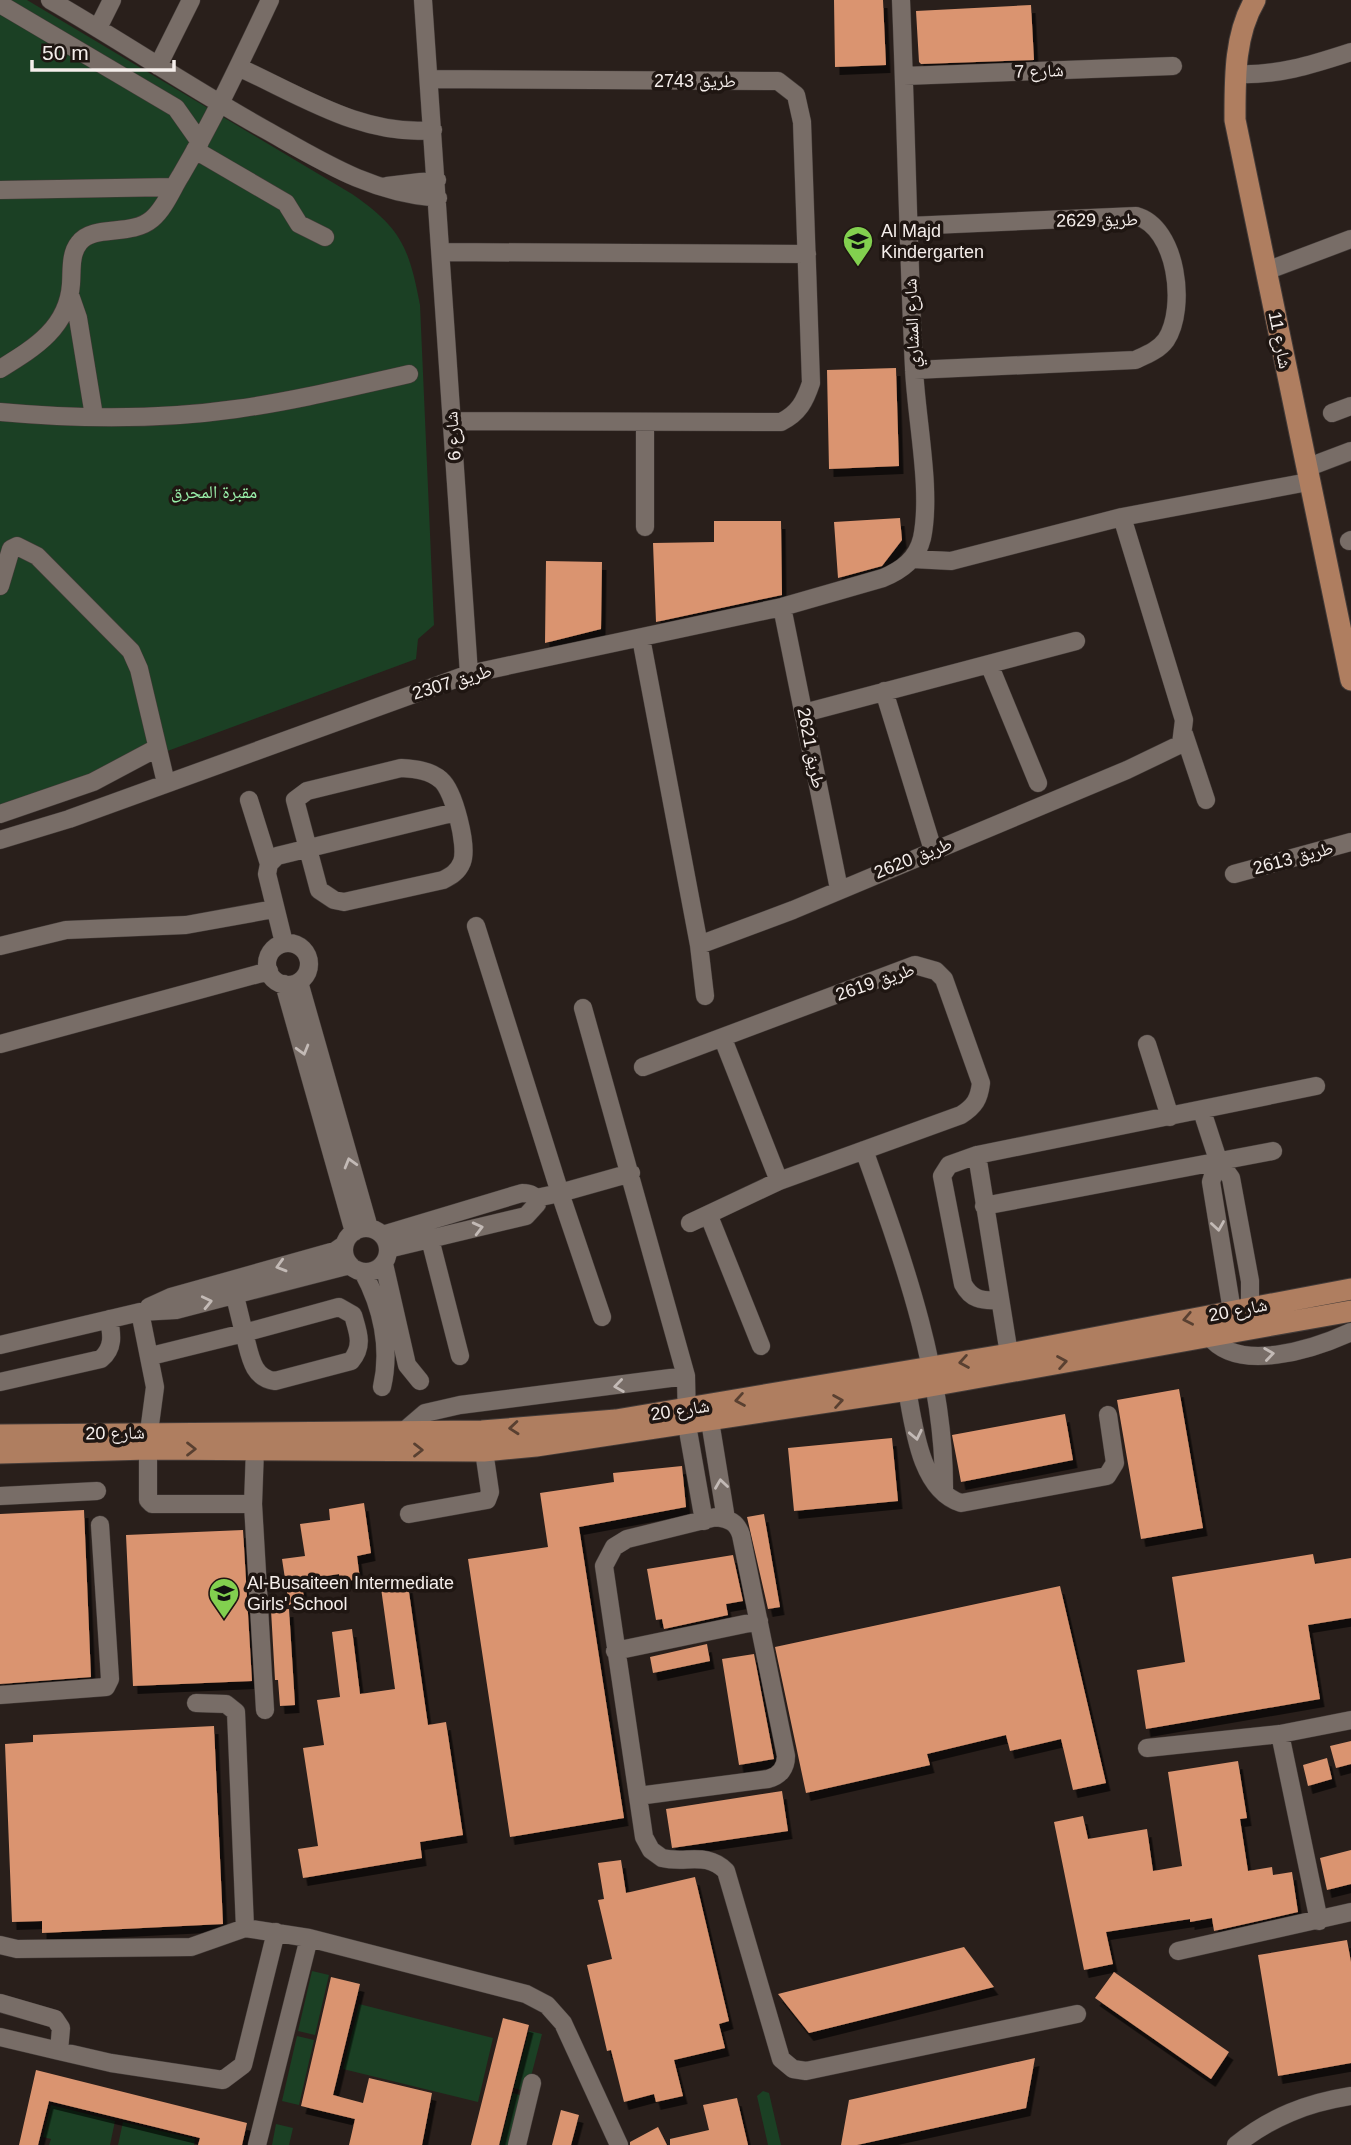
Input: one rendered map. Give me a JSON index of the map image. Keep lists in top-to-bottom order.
{
  "streets": {
    "main road": ["شارع 11", "شارع 20"],
    "street": [
      "شارع 7",
      "طريق 2743",
      "طريق 2629",
      "شارع المشاري",
      "شارع 6",
      "طريق 2307",
      "طريق 2621",
      "طريق 2620",
      "طريق 2613",
      "طريق 2619"
    ]
  },
  "crossings": [
    ["شارع 7", "شارع المشاري"],
    ["طريق 2743", "شارع 6"],
    ["طريق 2629", "شارع المشاري"],
    ["شارع المشاري", "طريق 2307"],
    ["شارع 6", "طريق 2307"],
    ["طريق 2307", "طريق 2621"],
    ["طريق 2621", "طريق 2620"]
  ],
  "parks": ["مقبرة المحرق"],
  "places": {
    "school or university": ["Al Majd Kindergarten", "Al-Busaiteen Intermediate Girls' School"]
  },
  "scale_bar": "50 m"
}
